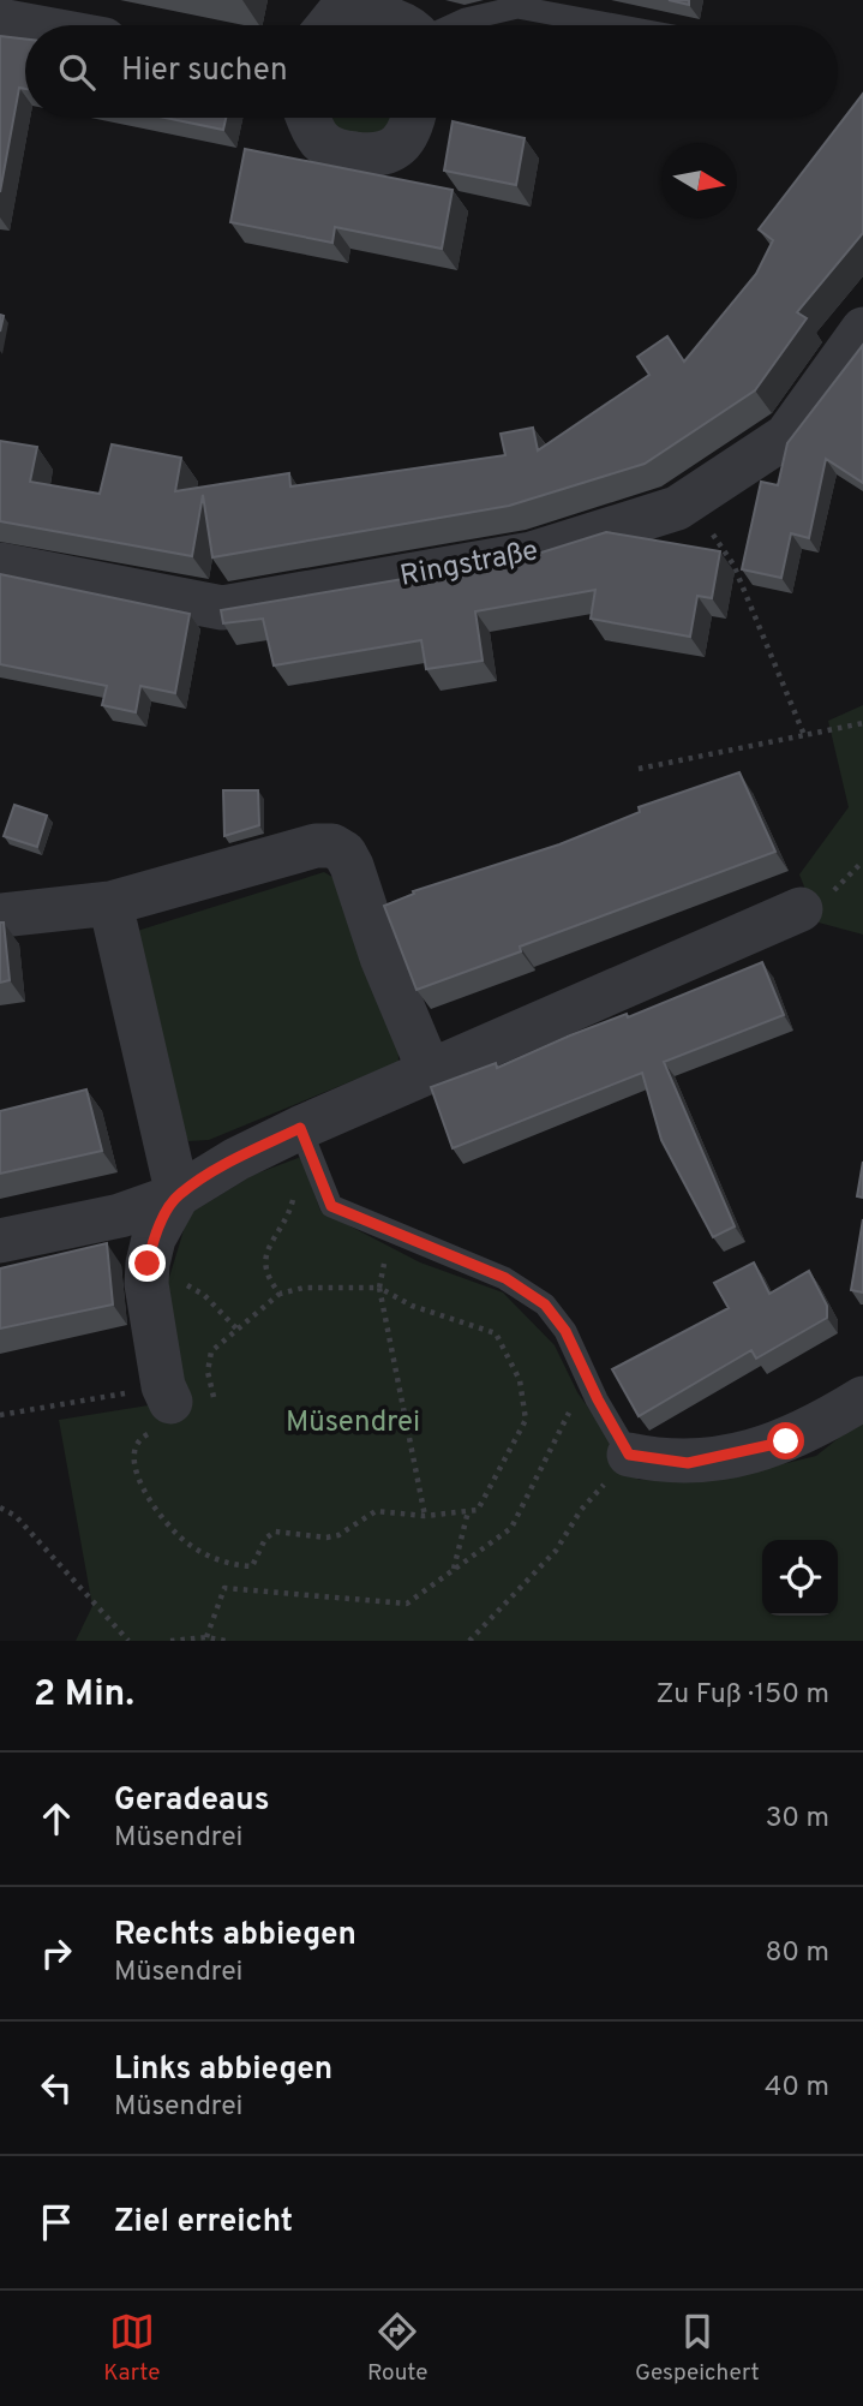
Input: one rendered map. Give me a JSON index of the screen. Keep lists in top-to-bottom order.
{
  "streets": {
    "street": ["Ringstraße"]
  },
  "parks": ["Müsendrei"],
  "north": "right",
  "page": {
    "search": "Hier suchen",
    "heading": ["2 Min.", "Zu Fuß · 150 m"],
    "list": [
      ["Geradeaus", "Müsendrei", "30 m"],
      ["Rechts abbiegen", "Müsendrei", "80 m"],
      ["Links abbiegen", "Müsendrei", "40 m"],
      "Ziel erreicht"
    ],
    "nav": ["Karte", "Route", "Gespeichert"]
  }
}
